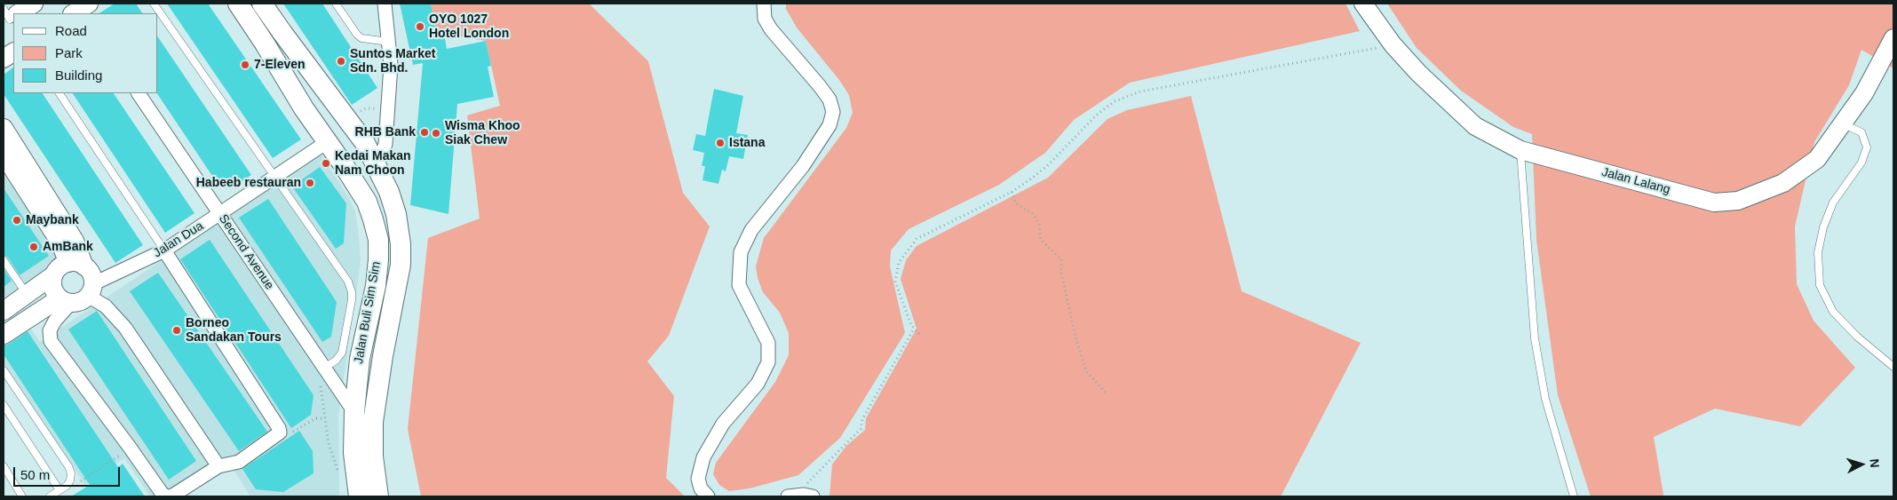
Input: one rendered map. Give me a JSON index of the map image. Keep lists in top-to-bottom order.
{
  "streets": {
    "main road": ["Jalan Buli Sim Sim"],
    "street": ["Jalan Lalang", "Jalan Dua", "Second Avenue"]
  },
  "crossings": [
    ["Jalan Dua", "Second Avenue"],
    ["Jalan Dua", "Jalan Buli Sim Sim"],
    ["Second Avenue", "Jalan Buli Sim Sim"]
  ],
  "places": [
    "OYO 1027 Hotel London",
    "Suntos Market Sdn. Bhd.",
    "7-Eleven",
    "RHB Bank",
    "Wisma Khoo Siak Chew",
    "Istana",
    "Kedai Makan Nam Choon",
    "Habeeb restauran",
    "Maybank",
    "AmBank",
    "Borneo Sandakan Tours"
  ],
  "legend": ["Road", "Park", "Building"],
  "scale_bar": "50 m",
  "north": "right"
}
